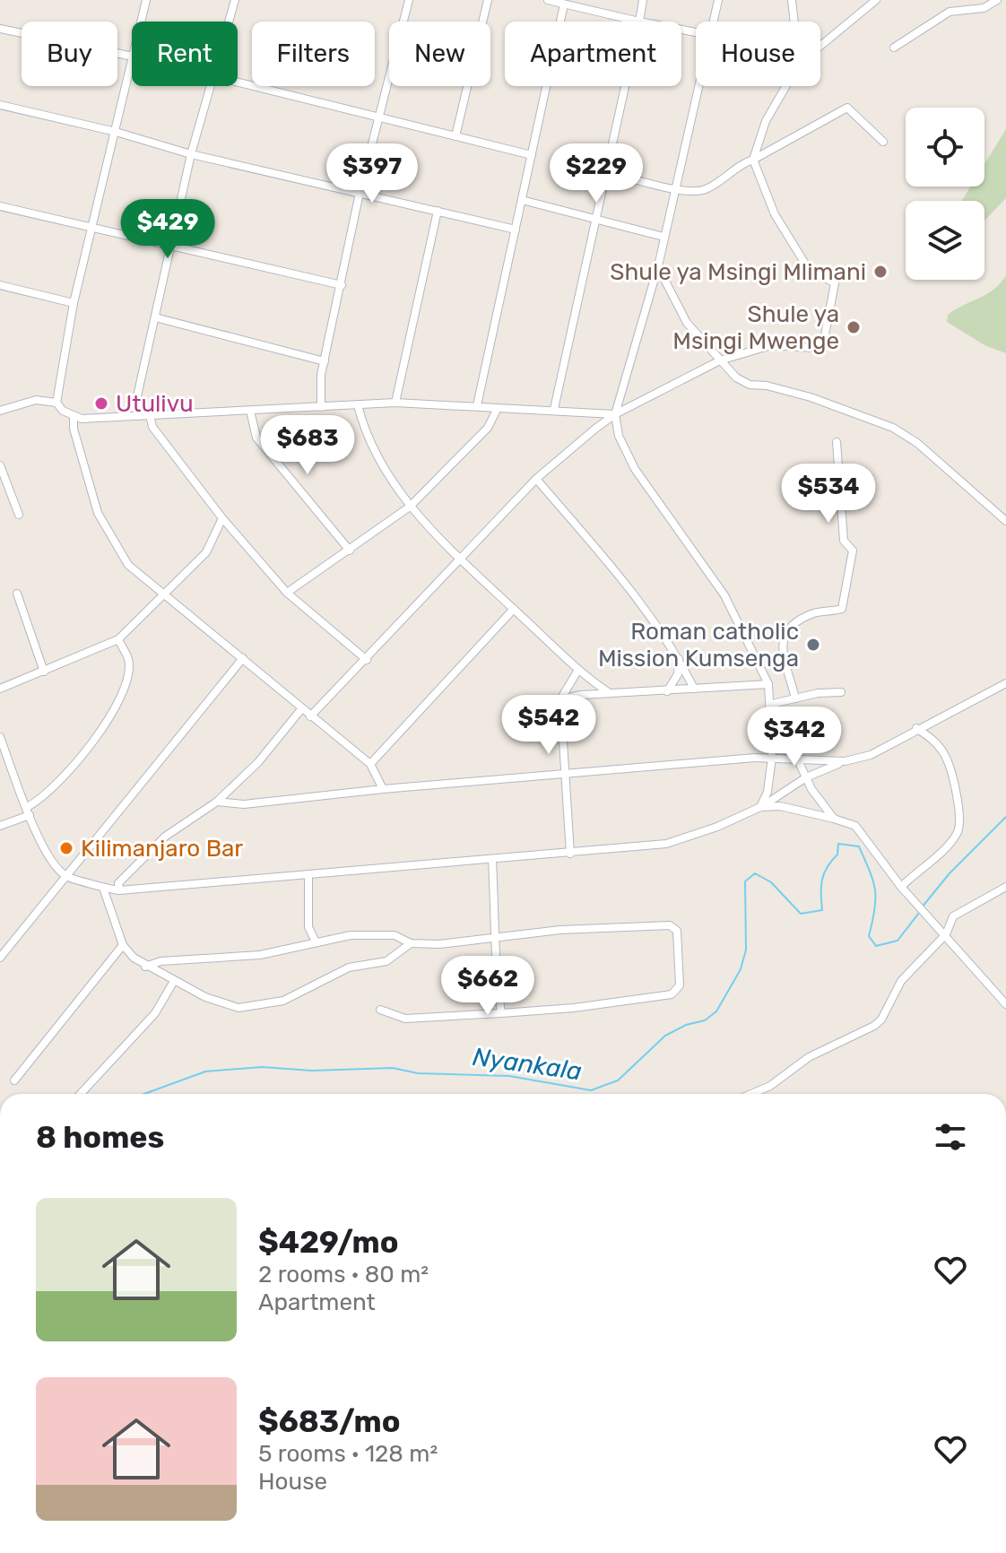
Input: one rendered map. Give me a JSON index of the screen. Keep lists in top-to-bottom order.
{
  "water": ["Nyankala"],
  "places": [
    "Shule ya Msingi Mlimani",
    "Shule ya Msingi Mwenge",
    "Utulivu",
    "Roman catholic Mission Kumsenga",
    "Kilimanjaro Bar"
  ],
  "page": {
    "chip": [
      "Buy",
      "Rent",
      "Filters",
      "New",
      "Apartment",
      "House"
    ],
    "price": [
      "$397",
      "$229",
      "$429",
      "$683",
      "$534",
      "$542",
      "$342",
      "$662"
    ],
    "heading": "8 homes",
    "list": [
      {
        "name": "$429/mo",
        "note": "2 rooms · 80 m² · Apartment"
      },
      {
        "name": "$683/mo",
        "note": "5 rooms · 128 m² · House"
      }
    ]
  }
}
